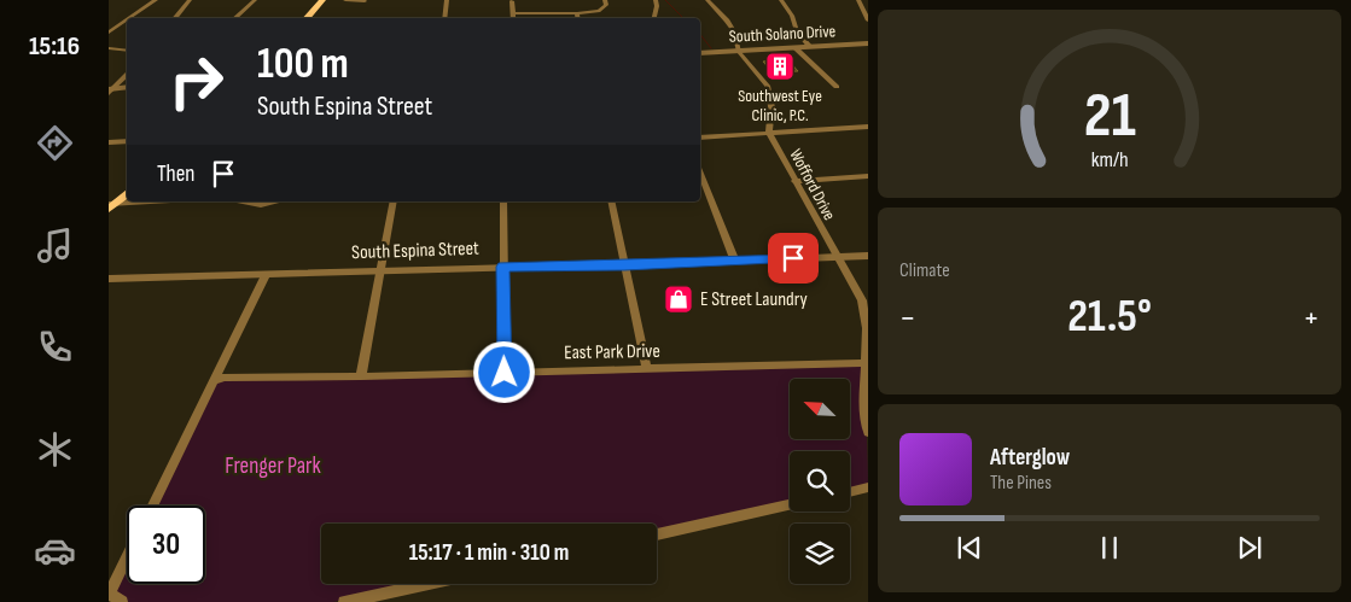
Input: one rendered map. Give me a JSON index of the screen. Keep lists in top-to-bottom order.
{
  "streets": {
    "street": [
      "South Solano Drive",
      "Wofford Drive",
      "South Espina Street",
      "East Park Drive"
    ]
  },
  "crossings": [
    ["South Solano Drive", "Wofford Drive"],
    ["Wofford Drive", "South Espina Street"],
    ["Wofford Drive", "East Park Drive"]
  ],
  "parks": ["Frenger Park"],
  "places": {
    "building": ["Southwest Eye Clinic, P.C."],
    "shop": ["E Street Laundry"]
  },
  "north": "top left",
  "page": {
    "tabs": "15:16",
    "turn": ["100 m", "South Espina Street"],
    "then": "Then",
    "tile": "Climate",
    "heat": ["−", "21.5°", "+"],
    "song": ["Afterglow", "The Pines"],
    "limit": "30",
    "trip": "15:17 · 1 min · 310 m",
    "gauge": ["21", "km/h"]
  }
}
